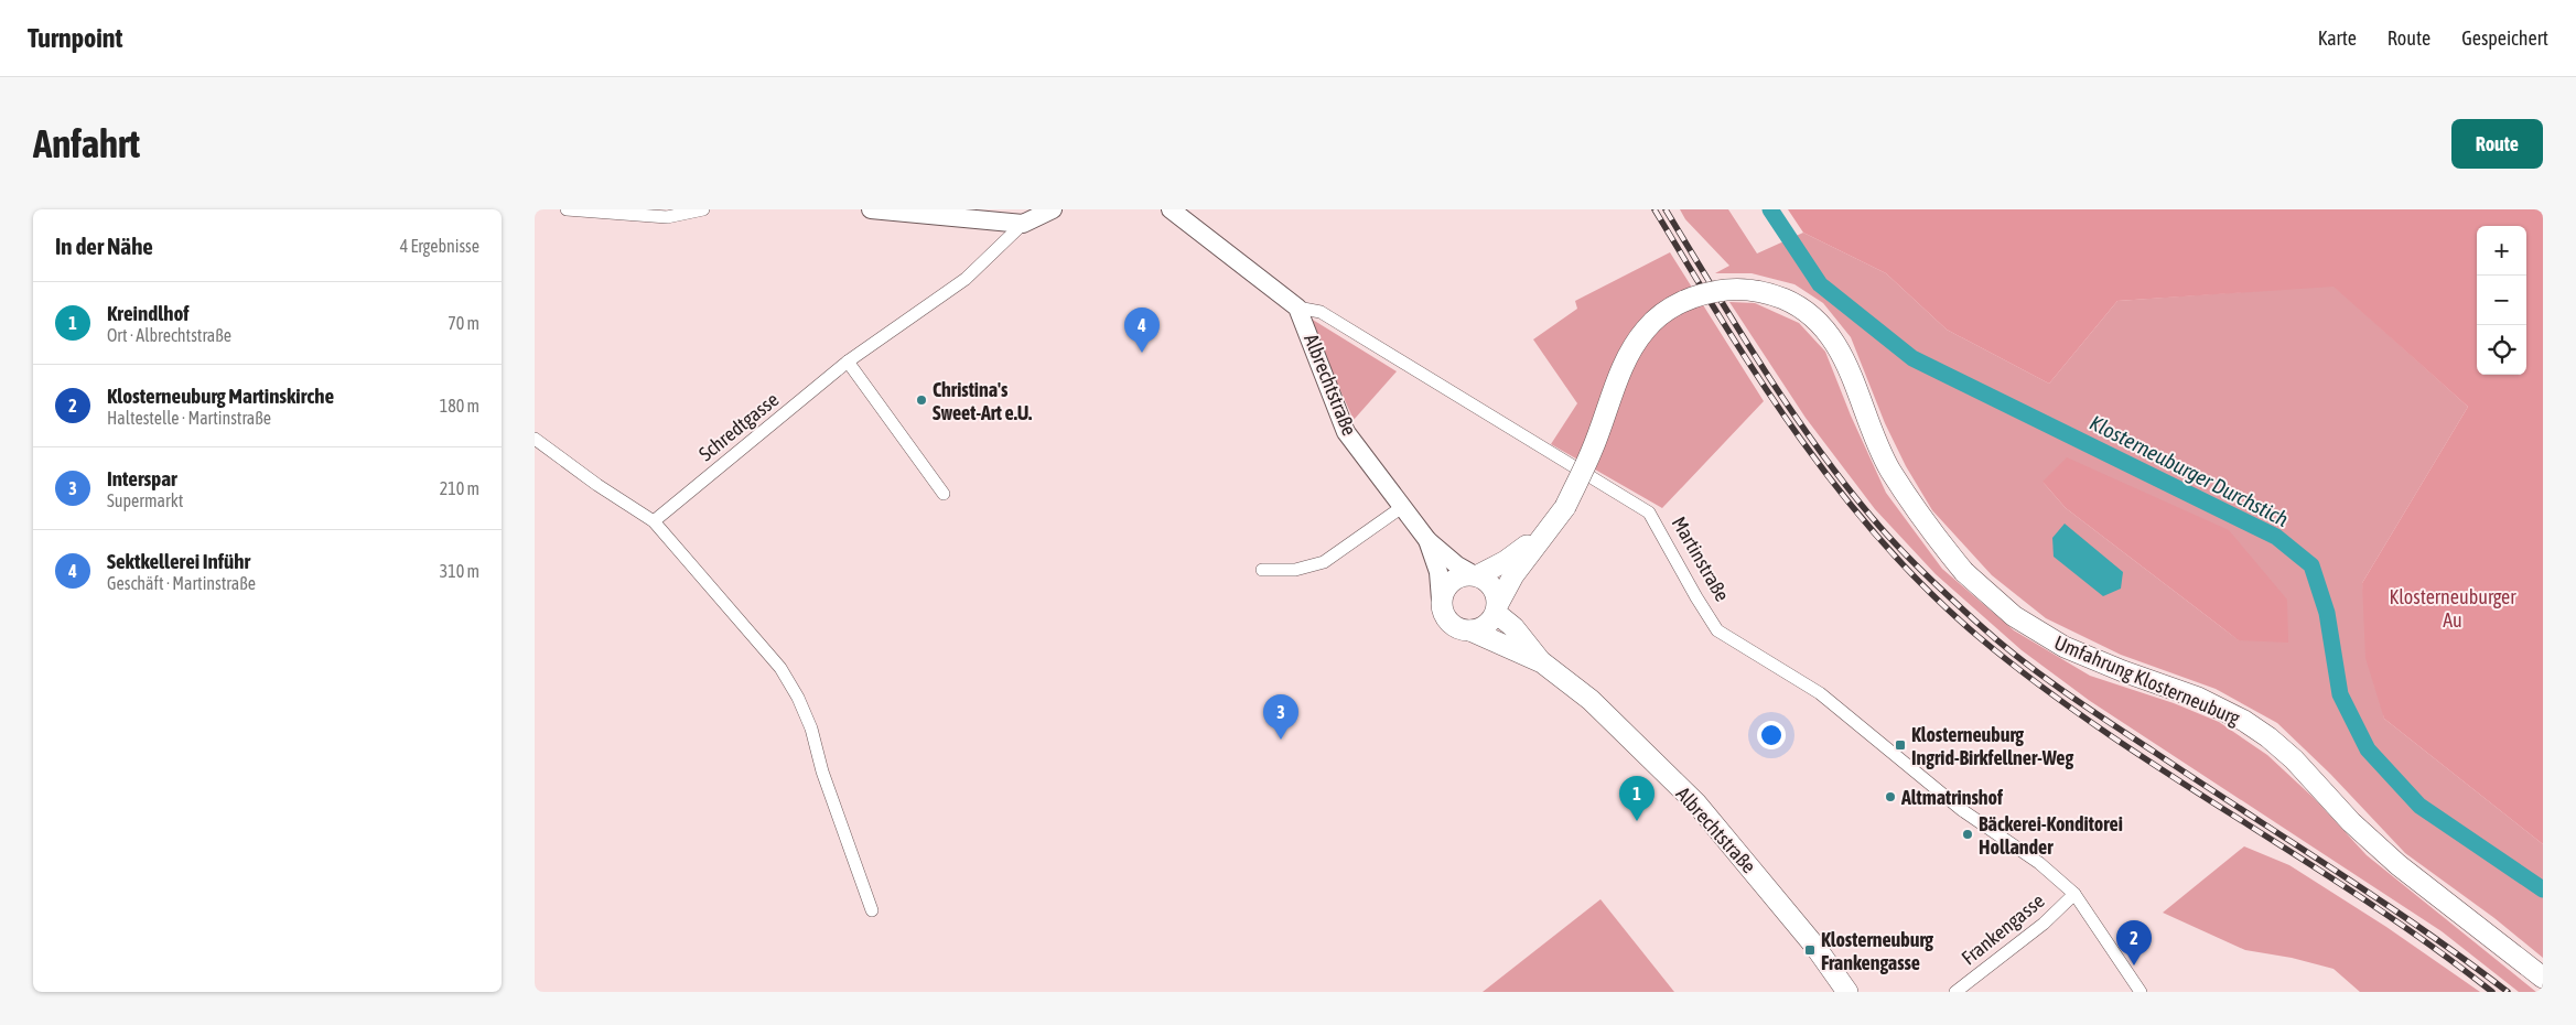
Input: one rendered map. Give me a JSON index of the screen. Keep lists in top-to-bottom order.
{
  "streets": {
    "main road": ["Albrechtstraße", "Martinstraße", "Umfahrung Klosterneuburg"],
    "street": ["Schredtgasse", "Frankengasse"]
  },
  "crossings": [
    ["Albrechtstraße", "Martinstraße"],
    ["Albrechtstraße", "Umfahrung Klosterneuburg"],
    ["Martinstraße", "Frankengasse"]
  ],
  "water": ["Klosterneuburger Durchstich"],
  "parks": ["Klosterneuburger Au"],
  "places": {
    "other": ["Christina's Sweet-Art e.U.", "Altmatrinshof", "Bäckerei-Konditorei Hollander"],
    "transit": ["Klosterneuburg Ingrid-Birkfellner-Weg", "Klosterneuburg Frankengasse"]
  },
  "page": {
    "header": "Turnpoint",
    "nav": ["Karte", "Route", "Gespeichert"],
    "buttons": "Route",
    "title": "Anfahrt",
    "heading": ["In der Nähe", "4 Ergebnisse"],
    "map_buttons": ["+", "−"],
    "list": [
      {
        "mark": "1",
        "name": "Kreindlhof",
        "note": "Ort · Albrechtstraße",
        "value": "70 m"
      },
      {
        "mark": "2",
        "name": "Klosterneuburg Martinskirche",
        "note": "Haltestelle · Martinstraße",
        "value": "180 m"
      },
      {
        "mark": "3",
        "name": "Interspar",
        "note": "Supermarkt",
        "value": "210 m"
      },
      {
        "mark": "4",
        "name": "Sektkellerei Inführ",
        "note": "Geschäft · Martinstraße",
        "value": "310 m"
      }
    ],
    "pins": [
      "4",
      "3",
      "1",
      "2"
    ]
  }
}
